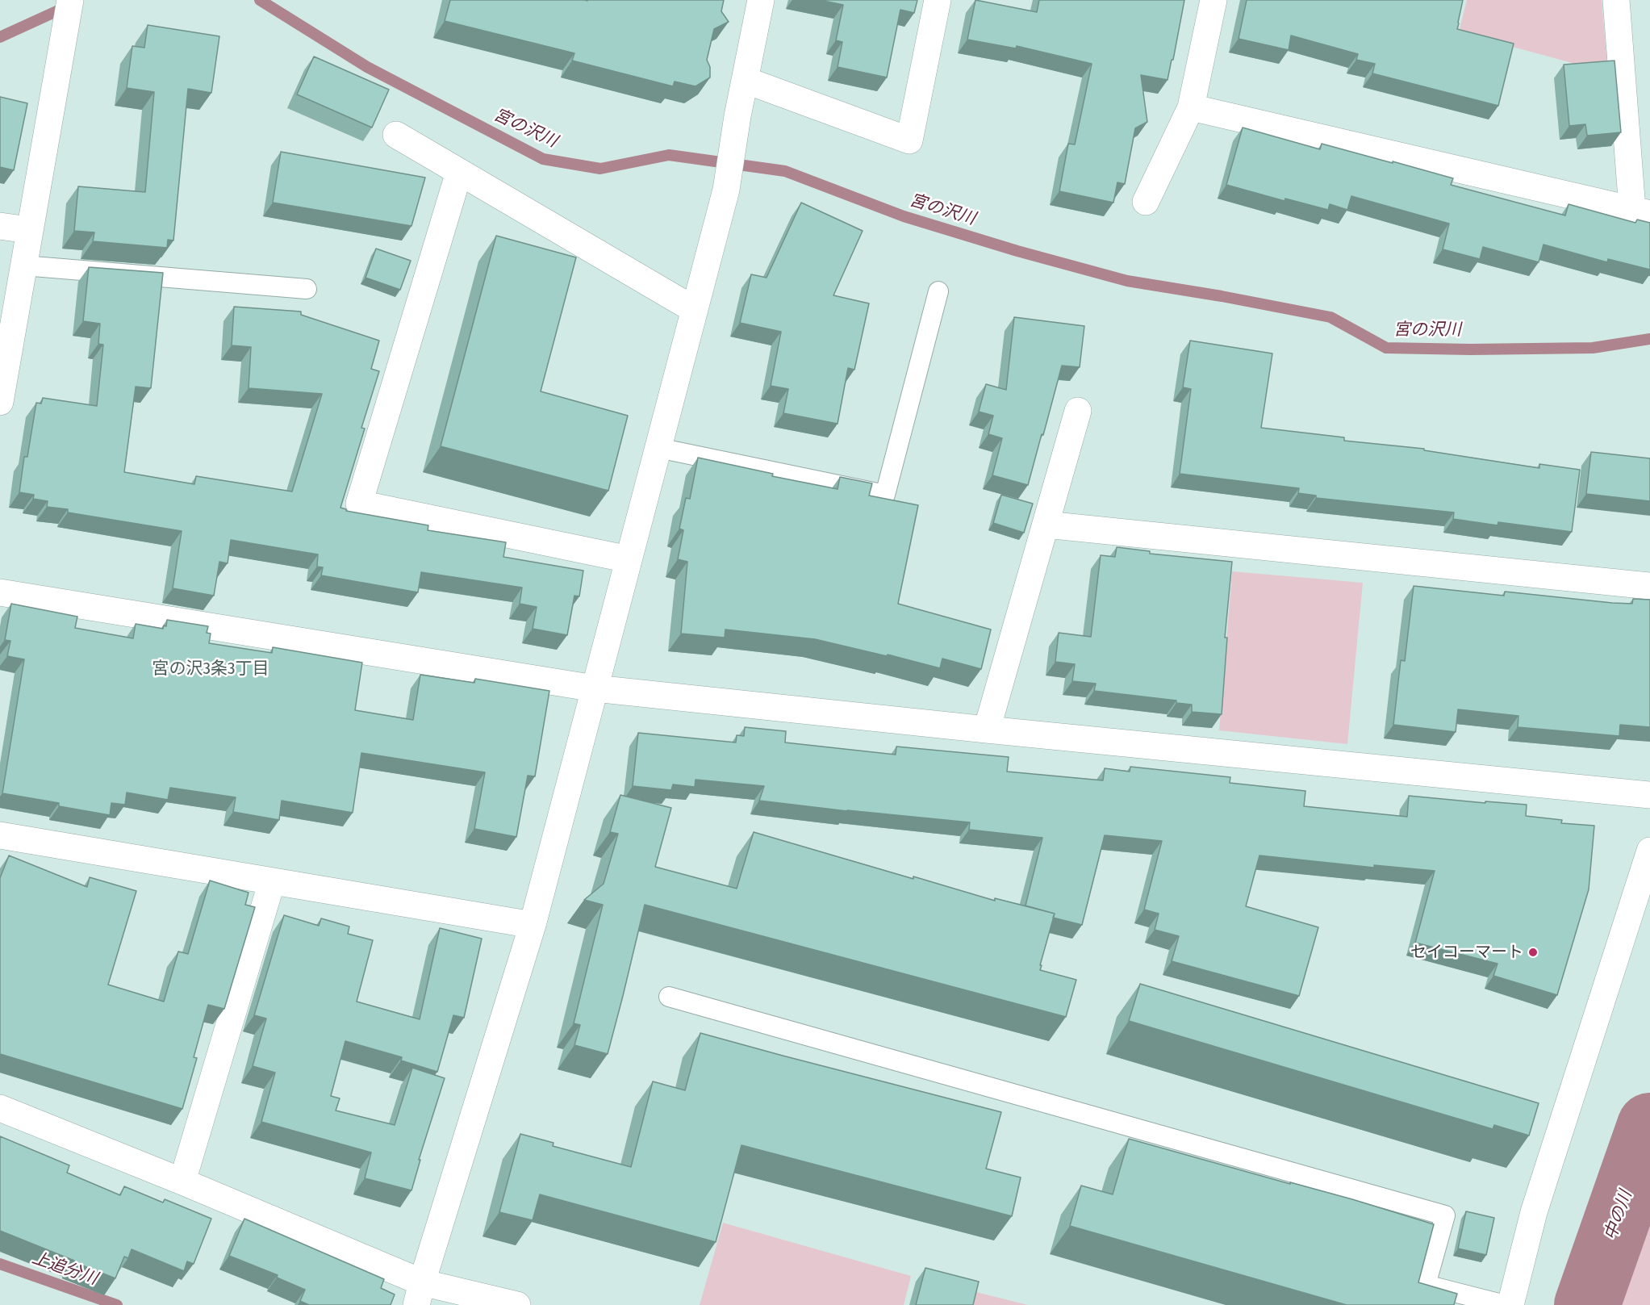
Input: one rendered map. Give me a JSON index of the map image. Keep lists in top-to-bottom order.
{
  "districts": ["宮の沢3条3丁目"],
  "water": ["宮の沢川", "中の川", "上追分川"],
  "places": ["セイコーマート"]
}
